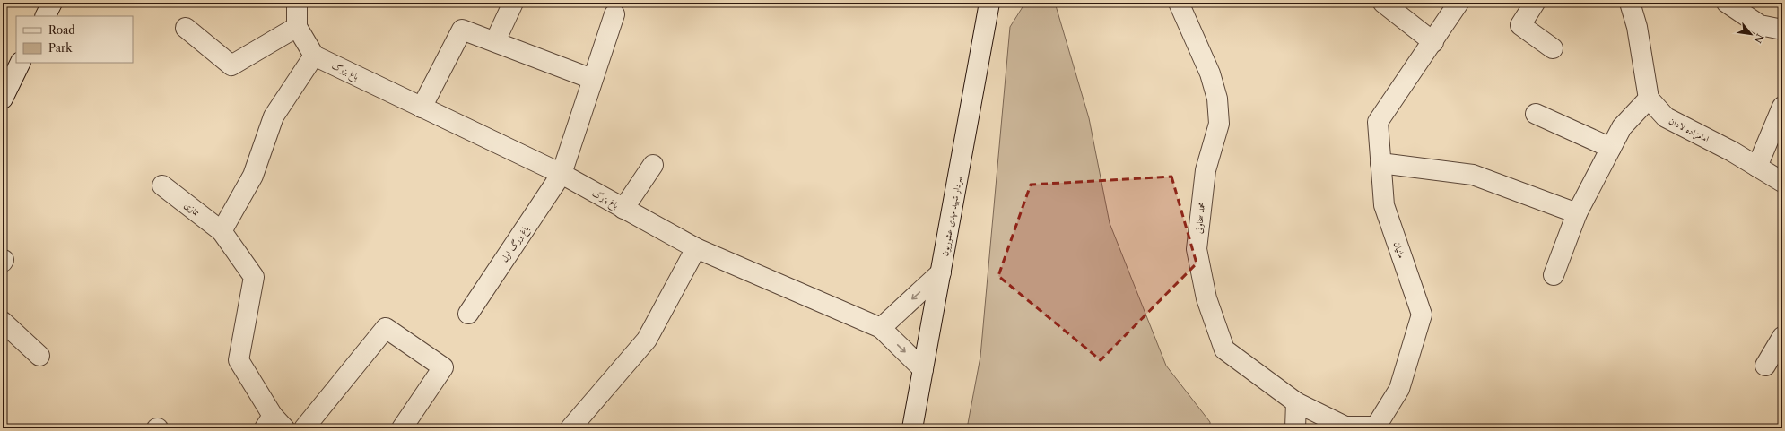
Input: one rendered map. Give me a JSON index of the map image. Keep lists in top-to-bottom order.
{
  "streets": {
    "street": [
      "باغ بزرگ",
      "امامزاده لادان",
      "نمازی",
      "سردار شهید مهدی عشوریون",
      "محمد سخاوتی",
      "باغ بزرگ اول",
      "مانیان"
    ]
  },
  "crossings": [
    ["باغ بزرگ", "باغ بزرگ اول"],
    ["محمد سخاوتی", "مانیان"]
  ],
  "legend": ["Road", "Park"],
  "north": "bottom right"
}
